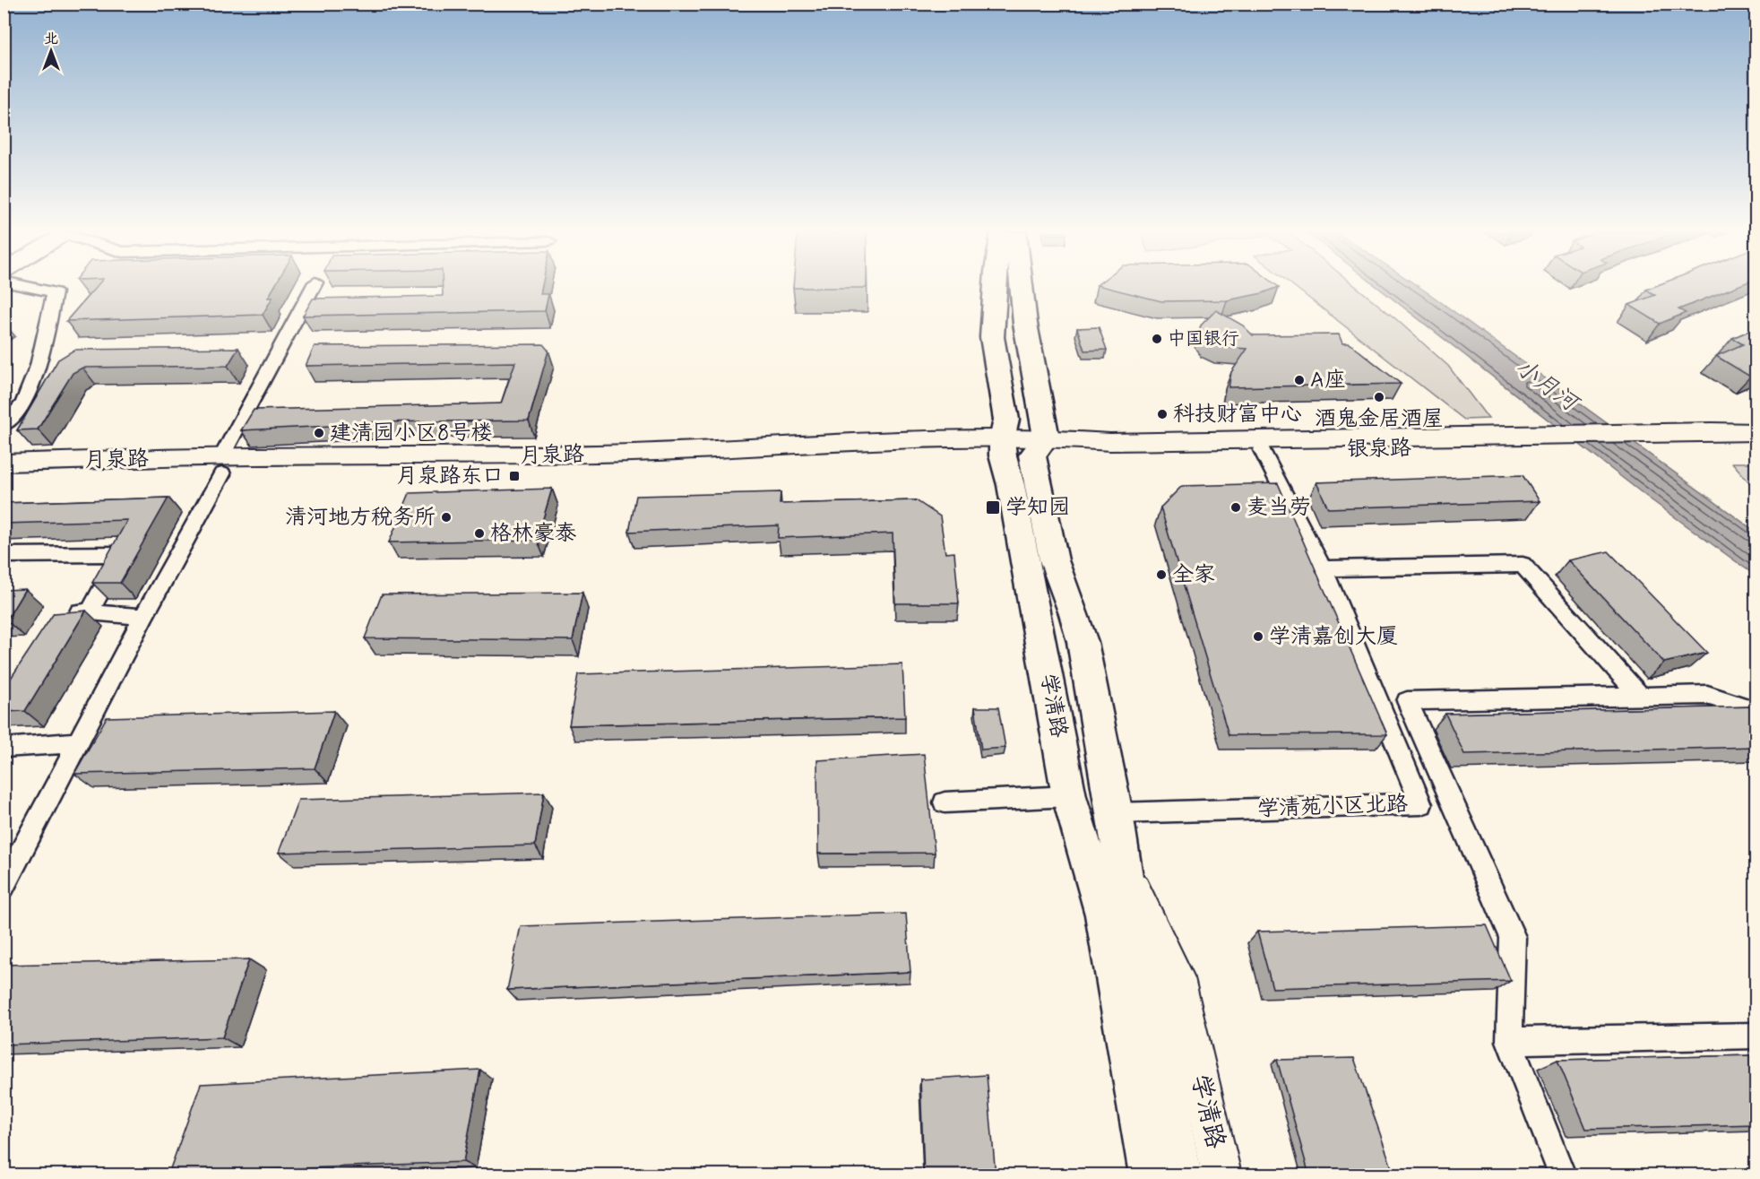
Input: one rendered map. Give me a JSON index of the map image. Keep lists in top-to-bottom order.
{
  "streets": {
    "main road": ["银泉路", "月泉路", "学清路"],
    "street": ["学清苑小区北路"]
  },
  "crossings": [
    ["银泉路", "月泉路"],
    ["银泉路", "学清路"],
    ["银泉路", "学清苑小区北路"],
    ["月泉路", "学清路"],
    ["学清路", "学清苑小区北路"]
  ],
  "water": ["小月河"],
  "places": {
    "other": [
      "中国银行",
      "A座",
      "酒鬼金居酒屋",
      "科技财富中心",
      "建清园小区8号楼",
      "麦当劳",
      "清河地方税务所",
      "格林豪泰",
      "全家",
      "学清嘉创大厦"
    ],
    "transit": ["月泉路东口", "学知园"]
  },
  "north": "top"
}
